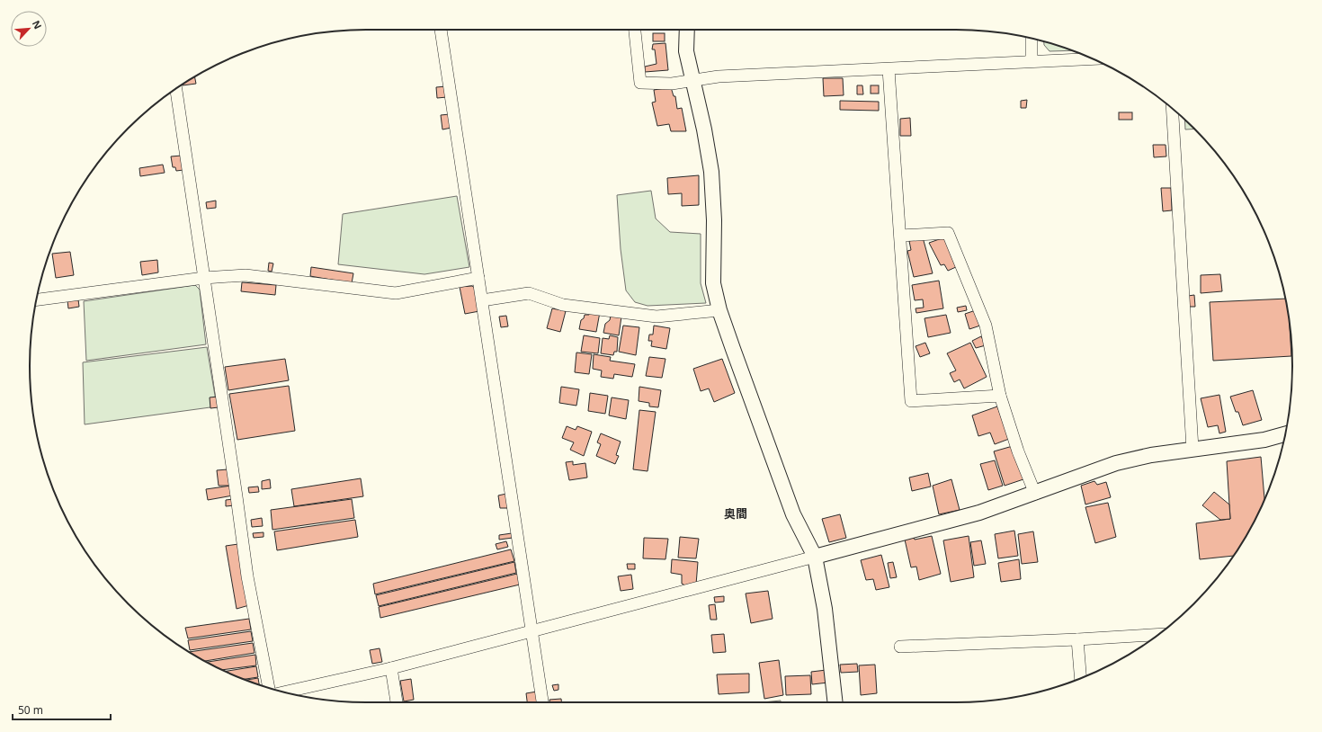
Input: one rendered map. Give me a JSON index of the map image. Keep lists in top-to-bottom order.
{
  "districts": ["奥間"],
  "scale_bar": "50 m",
  "north": "top right"
}
